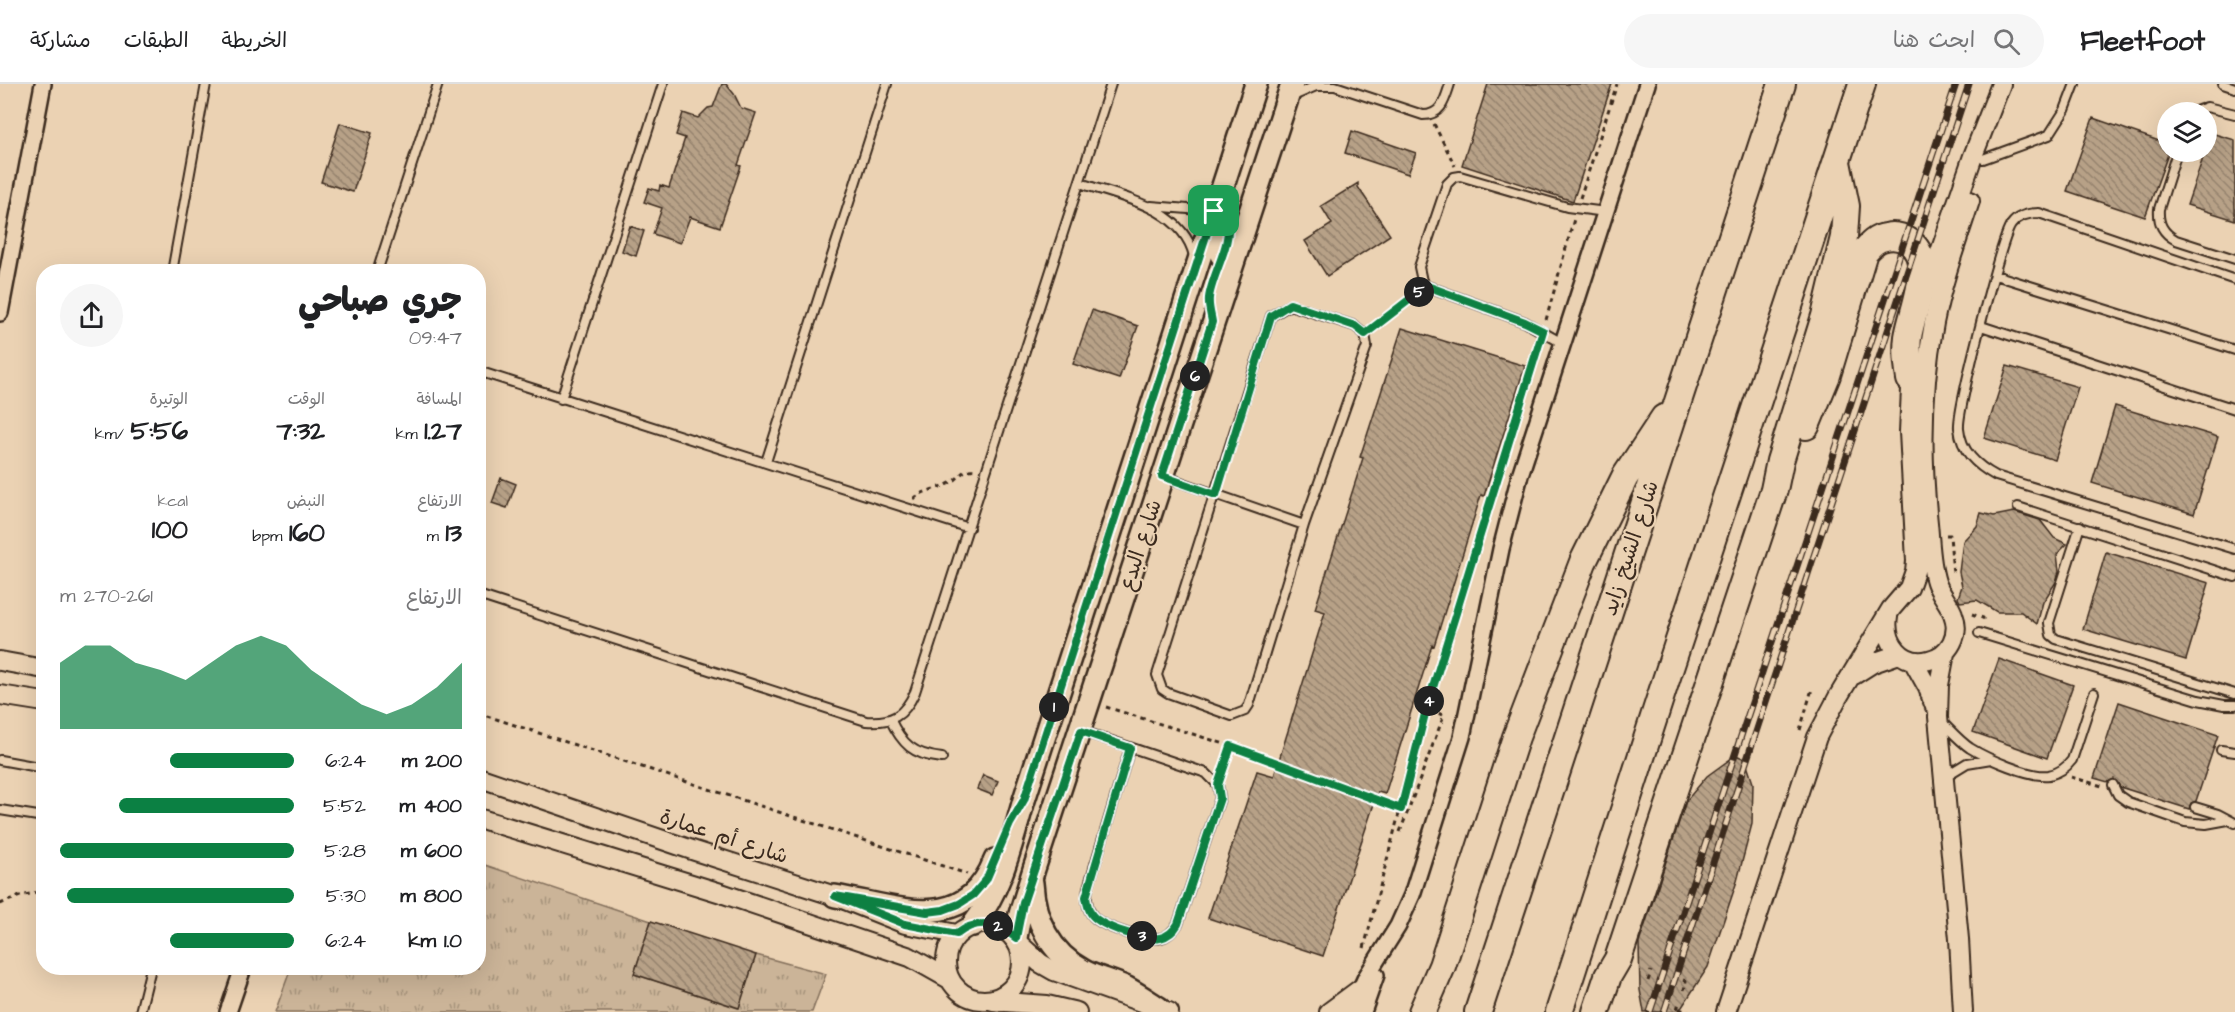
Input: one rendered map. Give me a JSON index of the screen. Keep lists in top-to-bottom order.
{
  "streets": {
    "highway": ["شارع الشيخ زايد"],
    "main road": ["شارع البدع"],
    "street": ["شارع أم عمارة"]
  },
  "crossings": [
    ["شارع البدع", "شارع أم عمارة"]
  ],
  "page": {
    "header": "Fleetfoot",
    "search": "ابحث هنا",
    "nav": ["الخريطة", "الطبقات", "مشاركة"],
    "heading": ["جري صباحي", "09:47"],
    "pins": [
      "5",
      "6",
      "4",
      "1",
      "2",
      "3"
    ],
    "stats": [
      ["المسافة", "1.27 km"],
      ["الوقت", "7:32"],
      ["الوتيرة", "5:56 /km"],
      ["الارتفاع", "13 m"],
      ["النبض", "160 bpm"],
      ["kcal", "100"]
    ],
    "chart": ["الارتفاع", "261–270 m"],
    "list": [
      {
        "name": "200 m",
        "note": "6:24"
      },
      {
        "name": "400 m",
        "note": "5:52"
      },
      {
        "name": "600 m",
        "note": "5:28"
      },
      {
        "name": "800 m",
        "note": "5:30"
      },
      {
        "name": "1.0 km",
        "note": "6:24"
      }
    ]
  }
}
